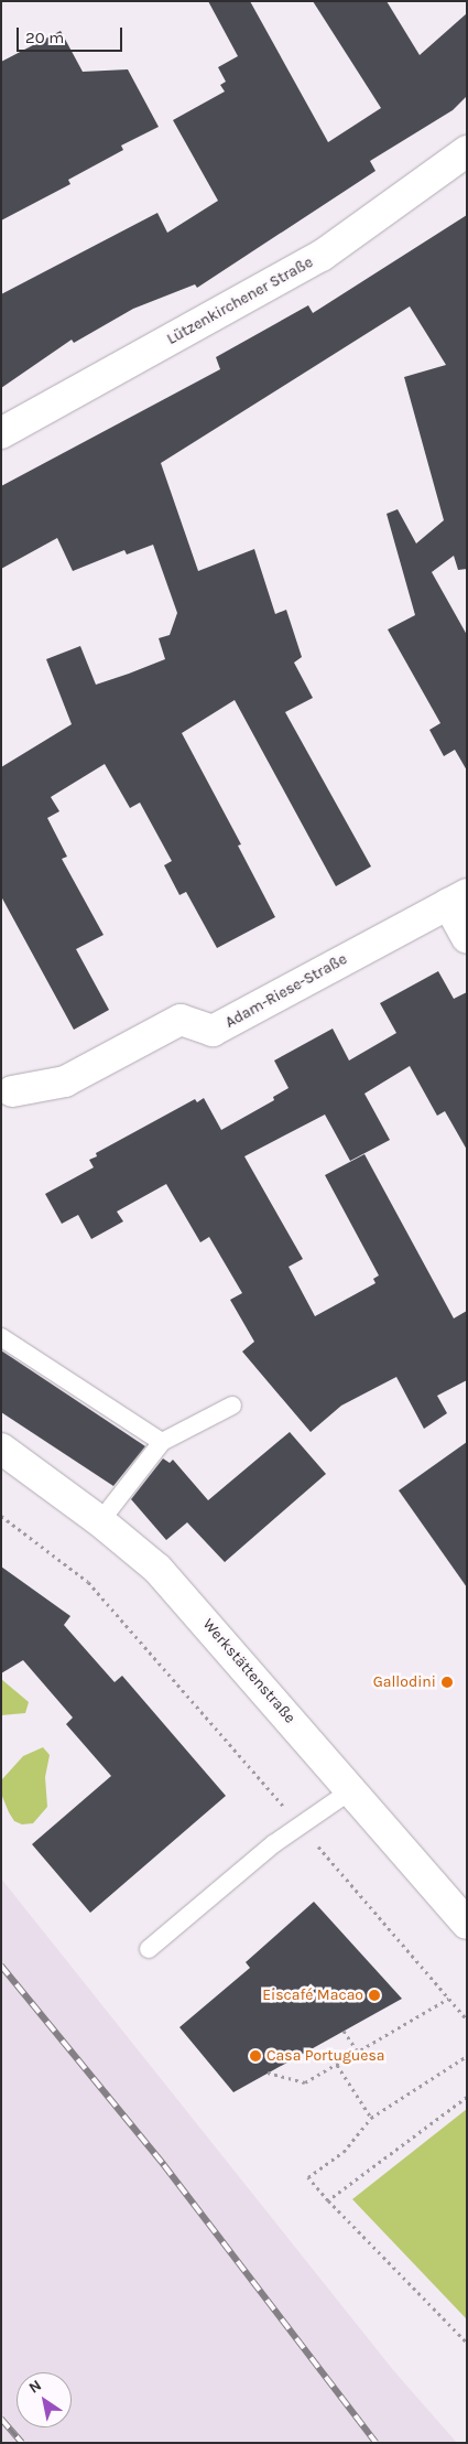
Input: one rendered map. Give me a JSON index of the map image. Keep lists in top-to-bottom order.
{
  "streets": {
    "street": ["Lützenkirchener Straße", "Adam-Riese-Straße", "Werkstättenstraße"]
  },
  "places": ["Gallodini", "Eiscafé Macao", "Casa Portuguesa"],
  "scale_bar": "20 m",
  "north": "top left"
}
